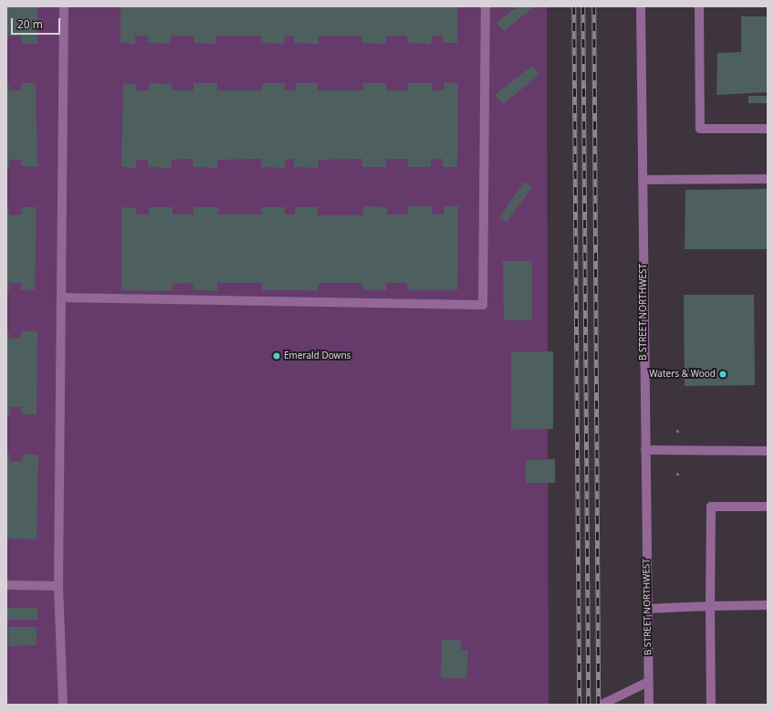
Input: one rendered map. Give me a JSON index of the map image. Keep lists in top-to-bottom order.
{
  "streets": {
    "street": ["B STREET NORTHWEST"]
  },
  "places": ["Emerald Downs", "Waters & Wood"],
  "scale_bar": "20 m"
}
